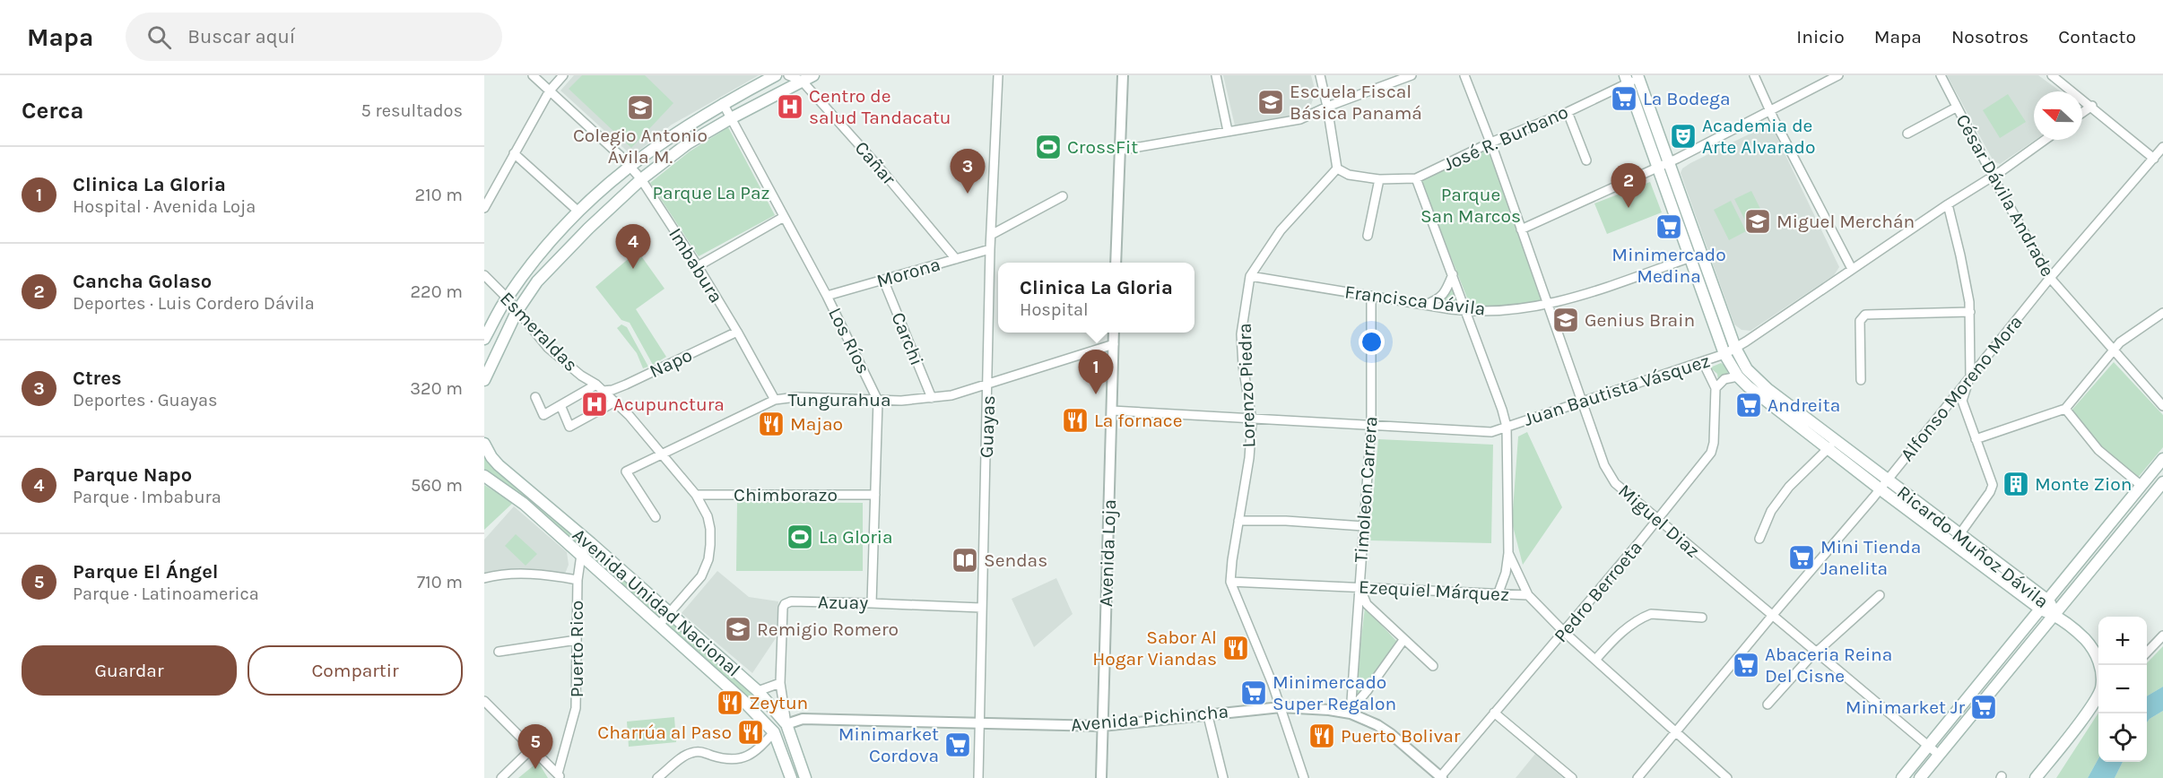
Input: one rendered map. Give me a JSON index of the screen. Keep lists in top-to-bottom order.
{
  "streets": {
    "main road": ["Ricardo Muñoz Dávila", "Avenida Unidad Nacional", "Avenida Pichincha"],
    "street": [
      "José R. Burbano",
      "Cañar",
      "César Dávila Andrade",
      "Imbabura",
      "Morona",
      "Francisca Dávila",
      "Esmeraldas",
      "Carchi",
      "Los Ríos",
      "Napo",
      "Lorenzo Piedra",
      "Alfonso Moreno Mora",
      "Juan Bautista Vásquez",
      "Tungurahua",
      "Guayas",
      "Timoleon Carrera",
      "Chimborazo",
      "Miguel Diaz",
      "Avenida Loja",
      "Ezequiel Márquez",
      "Pedro Berroeta",
      "Azuay",
      "Puerto Rico"
    ]
  },
  "crossings": [
    ["José R. Burbano", "Lorenzo Piedra"],
    ["José R. Burbano", "Miguel Diaz"],
    ["José R. Burbano", "Ricardo Muñoz Dávila"],
    ["Cañar", "Morona"],
    ["César Dávila Andrade", "Alfonso Moreno Mora"],
    ["César Dávila Andrade", "Juan Bautista Vásquez"],
    ["Imbabura", "Napo"],
    ["Imbabura", "Tungurahua"],
    ["Morona", "Carchi"],
    ["Morona", "Los Ríos"],
    ["Morona", "Guayas"],
    ["Francisca Dávila", "Lorenzo Piedra"],
    ["Francisca Dávila", "Timoleon Carrera"],
    ["Francisca Dávila", "Miguel Diaz"],
    ["Francisca Dávila", "Ricardo Muñoz Dávila"],
    ["Esmeraldas", "Napo"],
    ["Esmeraldas", "Tungurahua"],
    ["Esmeraldas", "Chimborazo"],
    ["Esmeraldas", "Avenida Unidad Nacional"],
    ["Carchi", "Tungurahua"],
    ["Los Ríos", "Tungurahua"],
    ["Los Ríos", "Chimborazo"],
    ["Los Ríos", "Azuay"],
    ["Lorenzo Piedra", "Juan Bautista Vásquez"],
    ["Lorenzo Piedra", "Ezequiel Márquez"],
    ["Lorenzo Piedra", "Avenida Pichincha"],
    ["Alfonso Moreno Mora", "Miguel Diaz"],
    ["Alfonso Moreno Mora", "Ricardo Muñoz Dávila"],
    ["Alfonso Moreno Mora", "Ezequiel Márquez"],
    ["Juan Bautista Vásquez", "Timoleon Carrera"],
    ["Juan Bautista Vásquez", "Miguel Diaz"],
    ["Juan Bautista Vásquez", "Ricardo Muñoz Dávila"],
    ["Juan Bautista Vásquez", "Avenida Loja"],
    ["Juan Bautista Vásquez", "Pedro Berroeta"],
    ["Tungurahua", "Guayas"],
    ["Tungurahua", "Avenida Loja"],
    ["Guayas", "Azuay"],
    ["Guayas", "Avenida Pichincha"],
    ["Timoleon Carrera", "Ezequiel Márquez"],
    ["Timoleon Carrera", "Avenida Pichincha"],
    ["Miguel Diaz", "Pedro Berroeta"],
    ["Avenida Loja", "Avenida Pichincha"],
    ["Ezequiel Márquez", "Pedro Berroeta"],
    ["Pedro Berroeta", "Avenida Pichincha"],
    ["Avenida Unidad Nacional", "Azuay"],
    ["Avenida Unidad Nacional", "Puerto Rico"],
    ["Avenida Unidad Nacional", "Avenida Pichincha"],
    ["Azuay", "Avenida Pichincha"]
  ],
  "parks": ["Parque La Paz", "Parque San Marcos"],
  "places": {
    "supermarket": [
      "La Bodega",
      "Minimercado Medina",
      "Andreita",
      "Mini Tienda Janelita",
      "Abaceria Reina Del Cisne",
      "Minimercado Super Regalon",
      "Minimarket Jr",
      "Minimarket Cordova"
    ],
    "school or university": [
      "Escuela Fiscal Básica Panamá",
      "Colegio Antonio Ávila M.",
      "Miguel Merchán",
      "Genius Brain",
      "Remigio Romero"
    ],
    "hospital": ["Centro de salud Tandacatu", "Acupunctura"],
    "theatre": ["Academia de Arte Alvarado"],
    "sports": ["CrossFit", "La Gloria"],
    "restaurant": [
      "La fornace",
      "Majao",
      "Sabor Al Hogar Viandas",
      "Zeytun",
      "Charrúa al Paso",
      "Puerto Bolivar"
    ],
    "building": ["Monte Zion"],
    "library": ["Sendas"]
  },
  "north": "left",
  "page": {
    "header": "Mapa",
    "search": "Buscar aquí",
    "nav": [
      "Inicio",
      "Mapa",
      "Nosotros",
      "Contacto"
    ],
    "heading": ["Cerca", "5 resultados"],
    "list": [
      {
        "mark": "1",
        "name": "Clinica La Gloria",
        "note": "Hospital · Avenida Loja",
        "value": "210 m"
      },
      {
        "mark": "2",
        "name": "Cancha Golaso",
        "note": "Deportes · Luis Cordero Dávila",
        "value": "220 m"
      },
      {
        "mark": "3",
        "name": "Ctres",
        "note": "Deportes · Guayas",
        "value": "320 m"
      },
      {
        "mark": "4",
        "name": "Parque Napo",
        "note": "Parque · Imbabura",
        "value": "560 m"
      },
      {
        "mark": "5",
        "name": "Parque El Ángel",
        "note": "Parque · Latinoamerica",
        "value": "710 m"
      }
    ],
    "pins": [
      "3",
      "2",
      "4",
      "1",
      "5"
    ],
    "popup": ["Clinica La Gloria", "Hospital"],
    "map_buttons": ["+", "−"],
    "buttons": ["Guardar", "Compartir"]
  }
}
